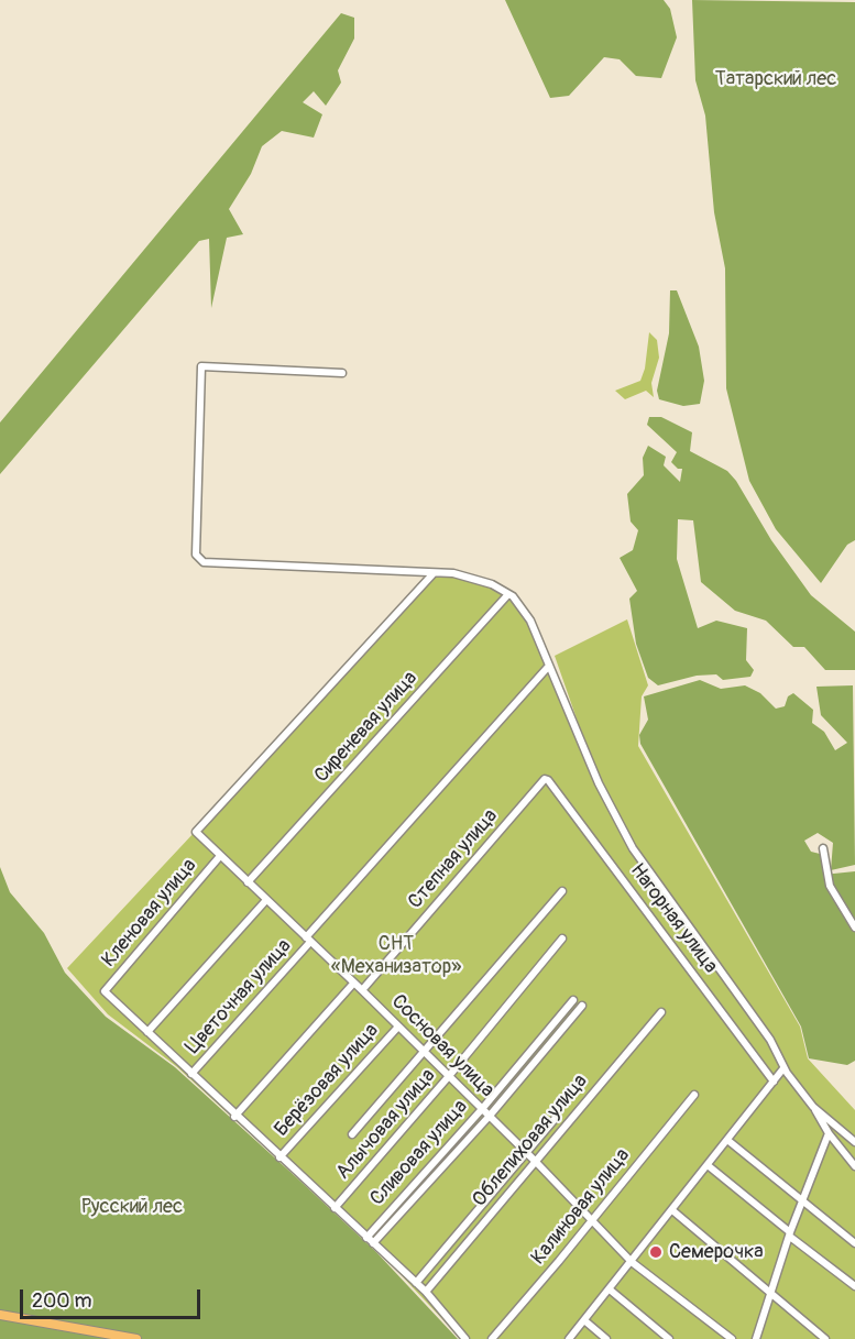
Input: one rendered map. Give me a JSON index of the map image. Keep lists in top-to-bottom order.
{
  "streets": {
    "street": [
      "Сиреневая улица",
      "Степная улица",
      "Кленовая улица",
      "Нагорная улица",
      "Цветочная улица",
      "Сосновая улица",
      "Берёзовая улица",
      "Алычовая улица",
      "Облепиховая улица",
      "Сливовая улица",
      "Калиновая улица"
    ]
  },
  "crossings": [
    ["Сиреневая улица", "Сосновая улица"],
    ["Степная улица", "Нагорная улица"],
    ["Степная улица", "Сосновая улица"],
    ["Кленовая улица", "Сосновая улица"],
    ["Цветочная улица", "Сосновая улица"],
    ["Сосновая улица", "Берёзовая улица"],
    ["Сосновая улица", "Алычовая улица"],
    ["Сосновая улица", "Облепиховая улица"],
    ["Сосновая улица", "Сливовая улица"],
    ["Сосновая улица", "Калиновая улица"]
  ],
  "parks": ["Татарский лес", "СНТ «Механизатор»", "Русский лес"],
  "places": ["Семерочка"],
  "scale_bar": "200 m"
}
